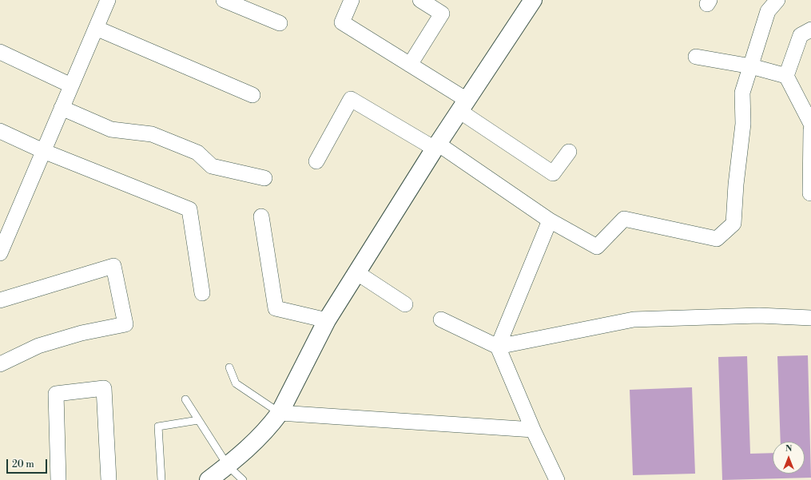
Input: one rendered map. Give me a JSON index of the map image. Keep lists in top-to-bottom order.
{
  "scale_bar": "20 m",
  "north": "top"
}
